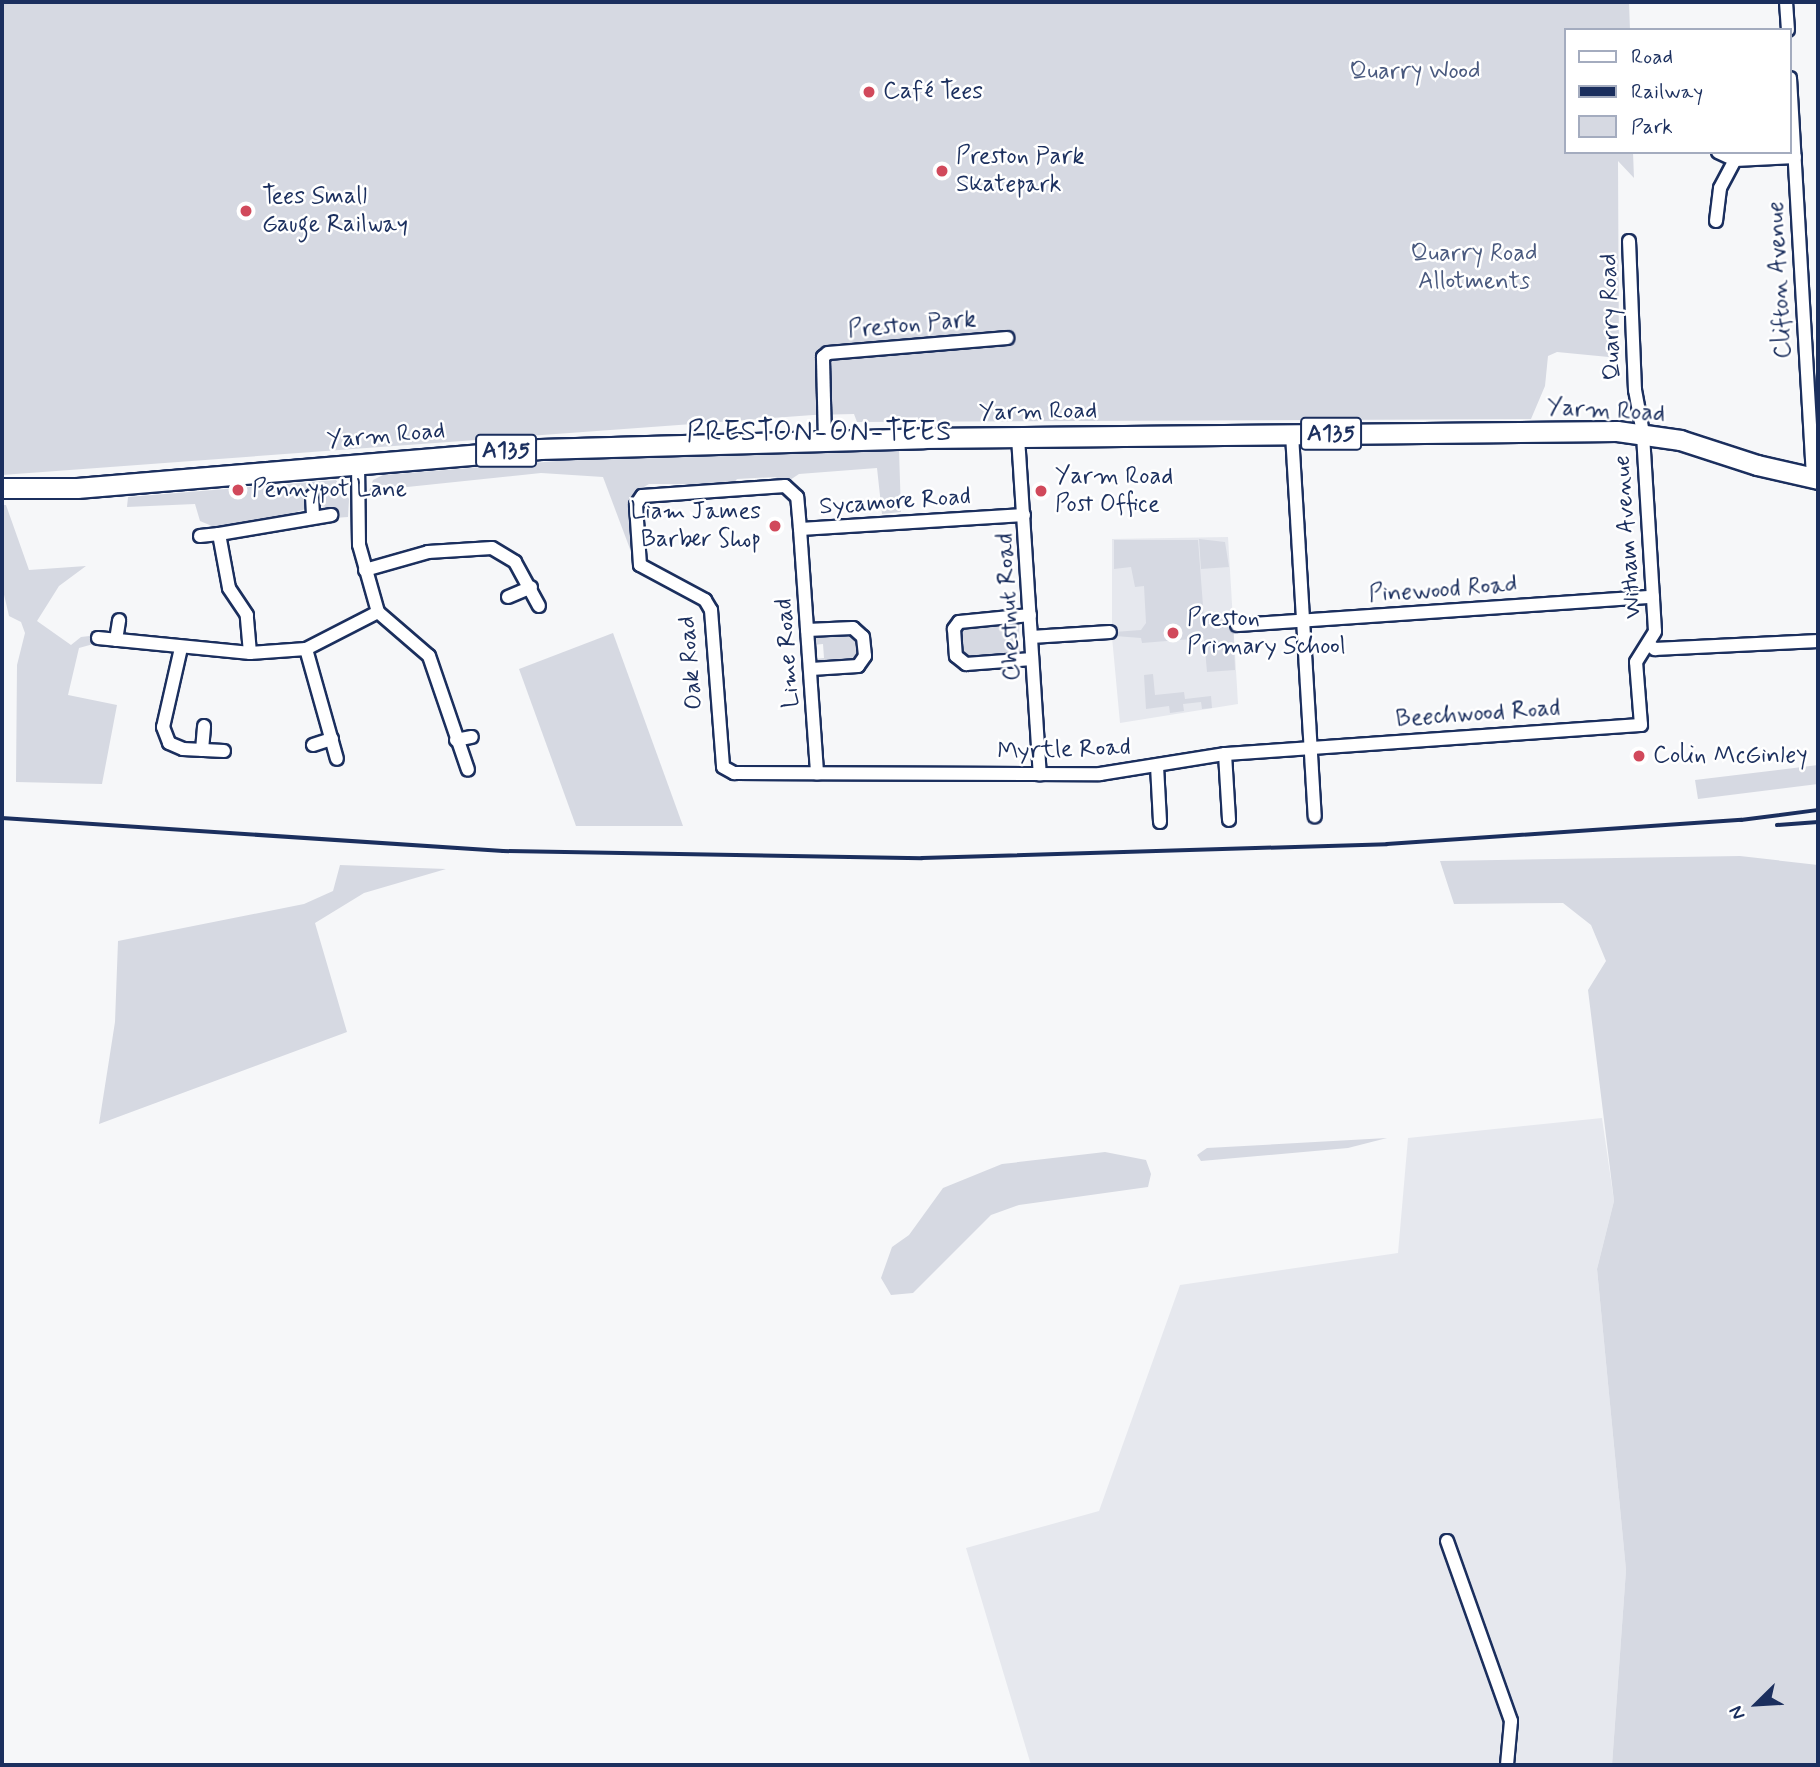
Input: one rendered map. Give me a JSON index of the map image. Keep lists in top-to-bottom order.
{
  "streets": {
    "main road": ["Yarm Road", "A135"],
    "street": [
      "Clifton Avenue",
      "Quarry Road",
      "Preston Park",
      "Sycamore Road",
      "Witham Avenue",
      "Pinewood Road",
      "Chestnut Road",
      "Lime Road",
      "Oak Road",
      "Beechwood Road",
      "Myrtle Road"
    ]
  },
  "crossings": [
    ["Clifton Avenue", "Yarm Road"],
    ["Quarry Road", "Yarm Road"],
    ["Quarry Road", "Witham Avenue"],
    ["Preston Park", "Yarm Road"],
    ["Yarm Road", "Witham Avenue"],
    ["Yarm Road", "Chestnut Road"],
    ["Sycamore Road", "Chestnut Road"],
    ["Sycamore Road", "Lime Road"],
    ["Sycamore Road", "Oak Road"],
    ["Witham Avenue", "Pinewood Road"],
    ["Witham Avenue", "Beechwood Road"],
    ["Chestnut Road", "Myrtle Road"],
    ["Lime Road", "Oak Road"],
    ["Lime Road", "Myrtle Road"],
    ["Oak Road", "Myrtle Road"],
    ["Beechwood Road", "Myrtle Road"]
  ],
  "districts": ["PRESTON-ON-TEES"],
  "parks": ["Quarry Wood", "Quarry Road Allotments"],
  "places": [
    "Café Tees",
    "Preston Park Skatepark",
    "Tees Small Gauge Railway",
    "Pennypot Lane",
    "Yarm Road Post Office",
    "Liam James Barber Shop",
    "Preston Primary School",
    "Colin McGinley"
  ],
  "legend": ["Road", "Railway", "Park"],
  "north": "bottom left"
}
